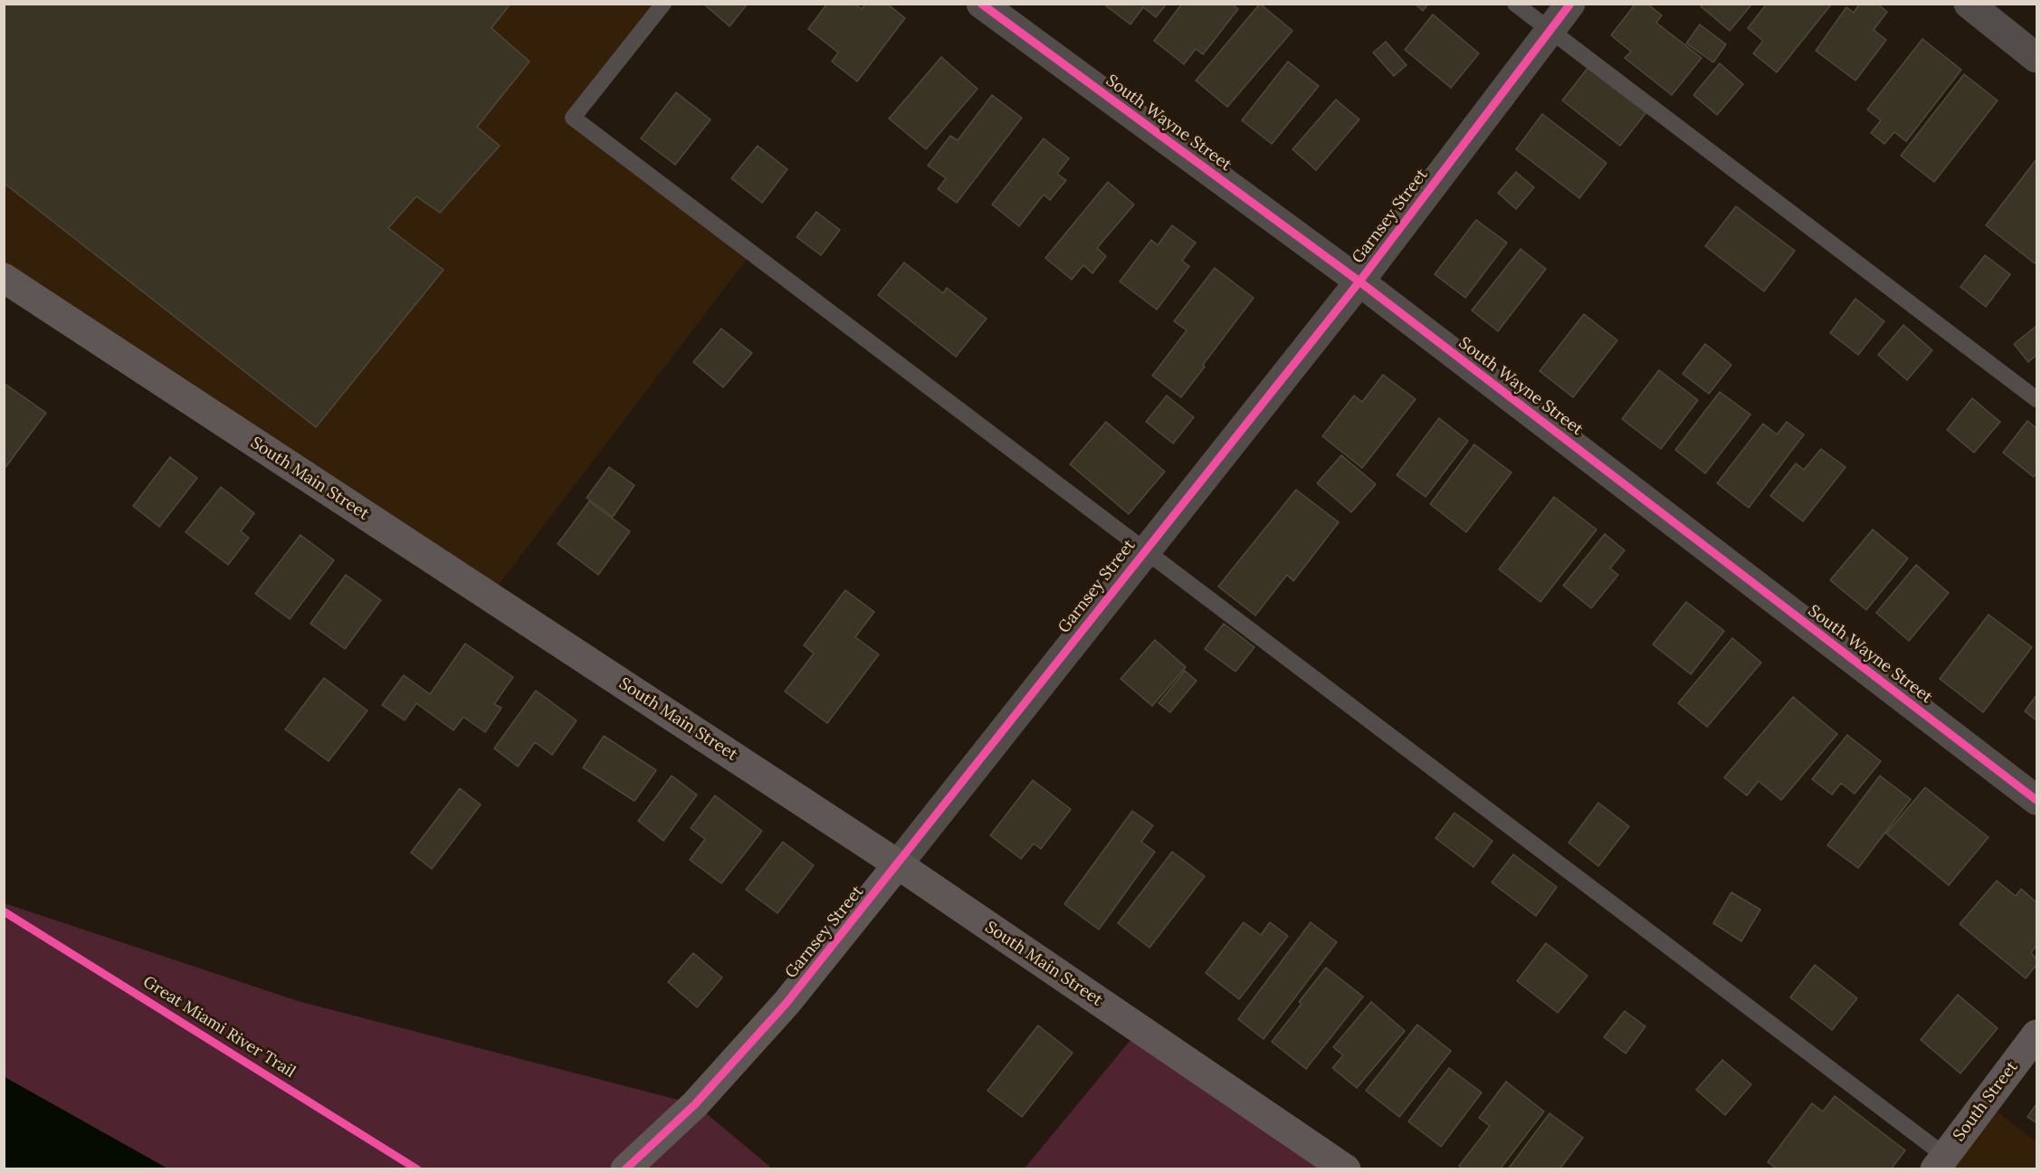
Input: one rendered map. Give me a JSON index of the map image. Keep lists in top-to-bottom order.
{
  "streets": {
    "main road": ["Garnsey Street", "South Main Street", "South Street"],
    "street": ["South Wayne Street"],
    "cycle path": ["Great Miami River Trail"]
  },
  "crossings": [
    ["South Wayne Street", "Garnsey Street"],
    ["Garnsey Street", "South Main Street"]
  ]
}
